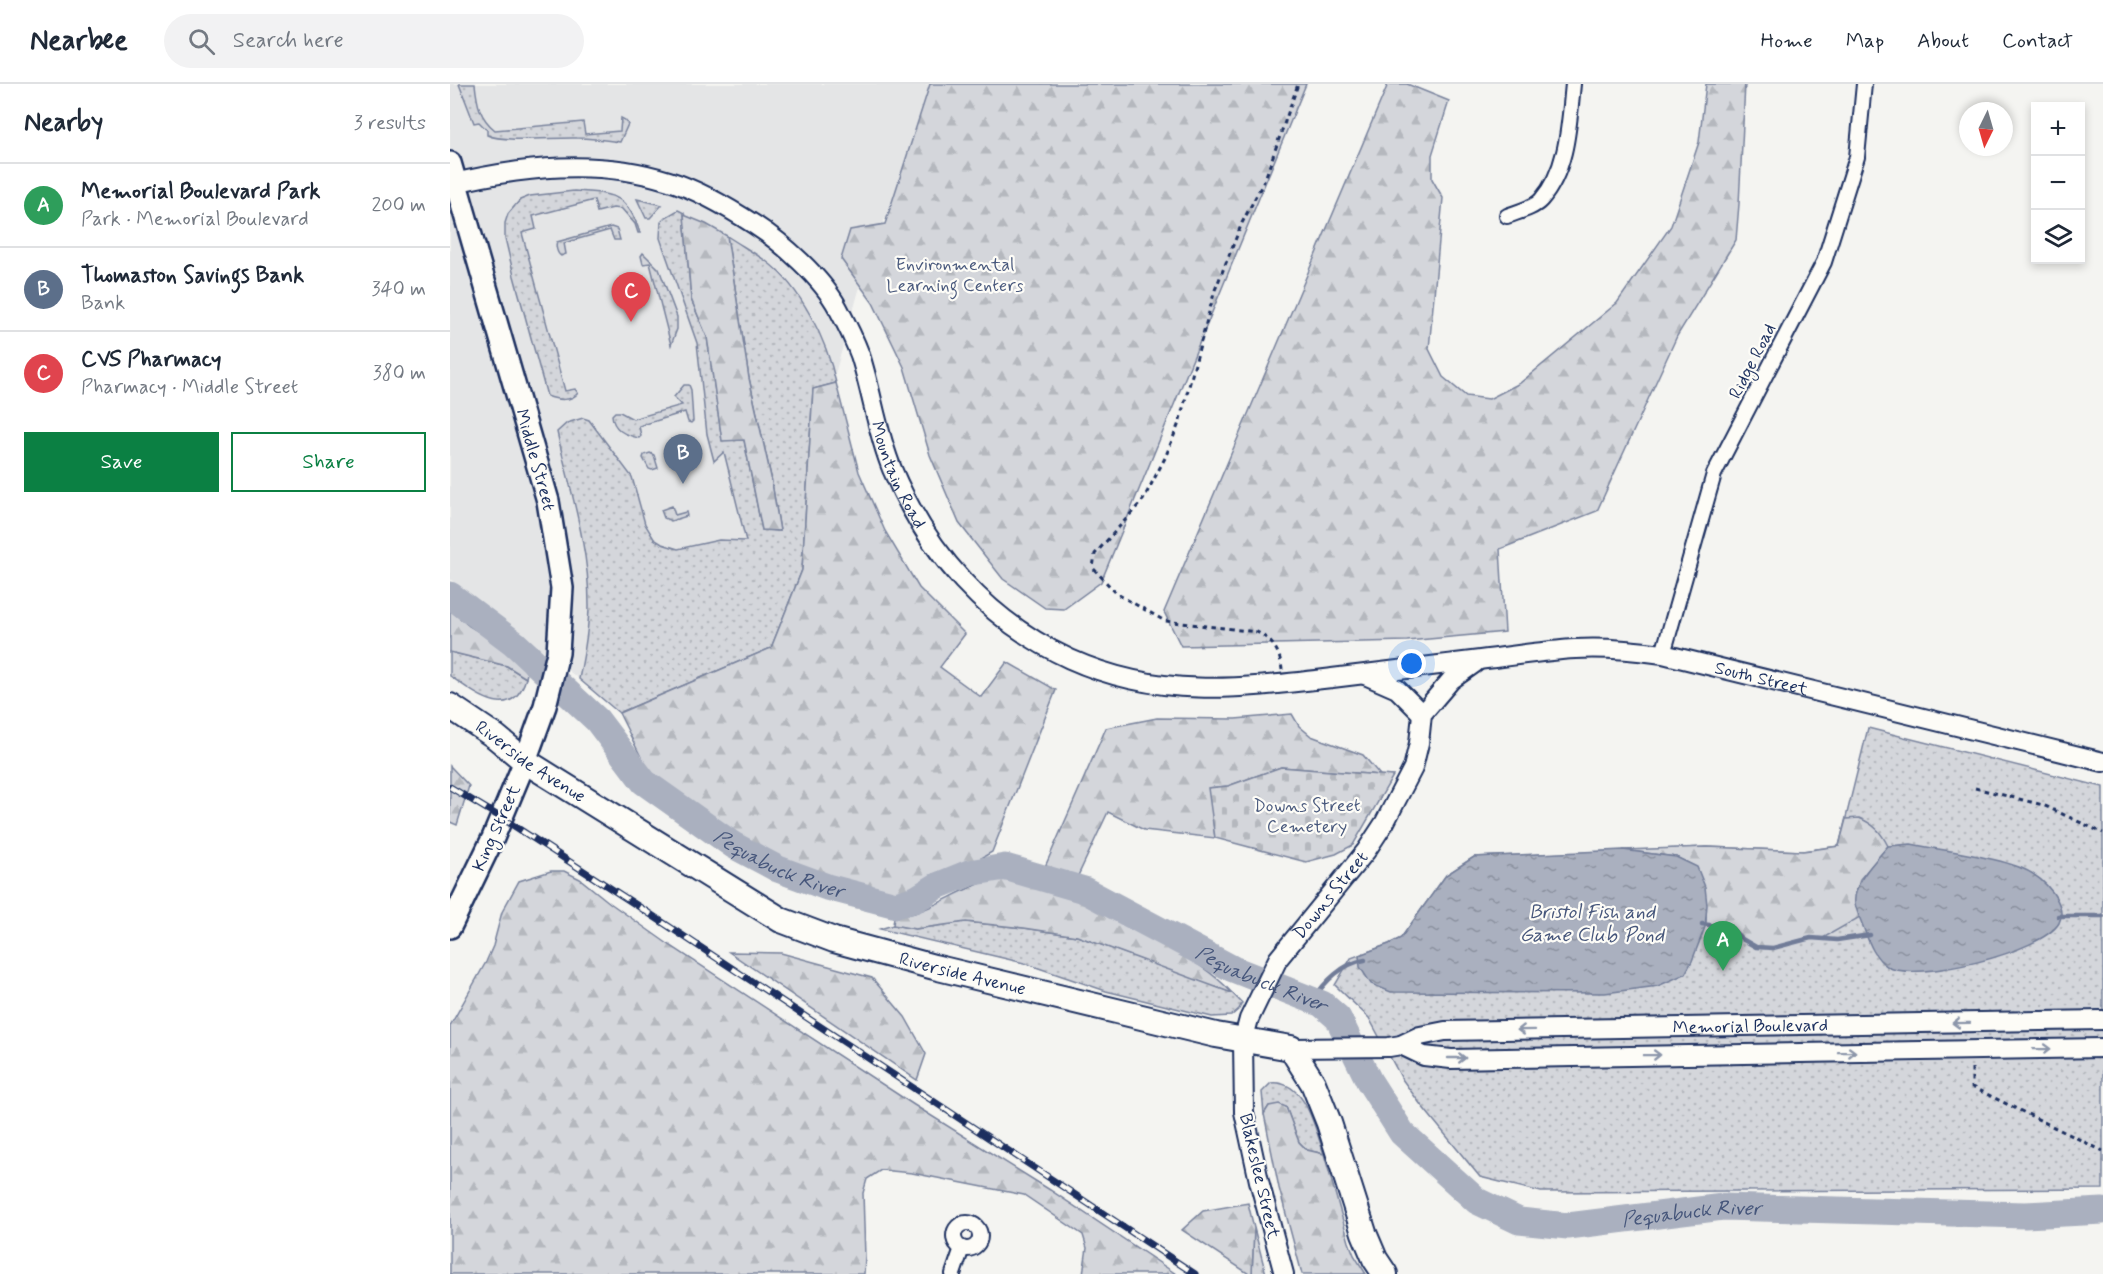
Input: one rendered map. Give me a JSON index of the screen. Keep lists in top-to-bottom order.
{
  "streets": {
    "highway": ["Riverside Avenue"],
    "main road": [
      "Middle Street",
      "Mountain Road",
      "South Street",
      "King Street",
      "Downs Street",
      "Memorial Boulevard",
      "Blakeslee Street"
    ],
    "street": ["Ridge Road"]
  },
  "crossings": [
    ["Ridge Road", "South Street"],
    ["Middle Street", "Mountain Road"],
    ["Middle Street", "Riverside Avenue"],
    ["Middle Street", "King Street"],
    ["Mountain Road", "South Street"],
    ["Riverside Avenue", "King Street"],
    ["Riverside Avenue", "Downs Street"],
    ["Riverside Avenue", "Memorial Boulevard"],
    ["Riverside Avenue", "Blakeslee Street"],
    ["Downs Street", "Blakeslee Street"]
  ],
  "water": ["Pequabuck River", "Bristol Fish and Game Club Pond"],
  "parks": ["Environmental Learning Centers", "Downs Street Cemetery"],
  "north": "bottom",
  "page": {
    "header": "Nearbee",
    "search": "Search here",
    "nav": [
      "Home",
      "Map",
      "About",
      "Contact"
    ],
    "heading": ["Nearby", "3 results"],
    "map_buttons": ["+", "−"],
    "list": [
      {
        "mark": "A",
        "name": "Memorial Boulevard Park",
        "note": "Park · Memorial Boulevard",
        "value": "200 m"
      },
      {
        "mark": "B",
        "name": "Thomaston Savings Bank",
        "note": "Bank",
        "value": "340 m"
      },
      {
        "mark": "C",
        "name": "CVS Pharmacy",
        "note": "Pharmacy · Middle Street",
        "value": "380 m"
      }
    ],
    "pins": ["C", "B", "A"],
    "buttons": ["Save", "Share"]
  }
}
